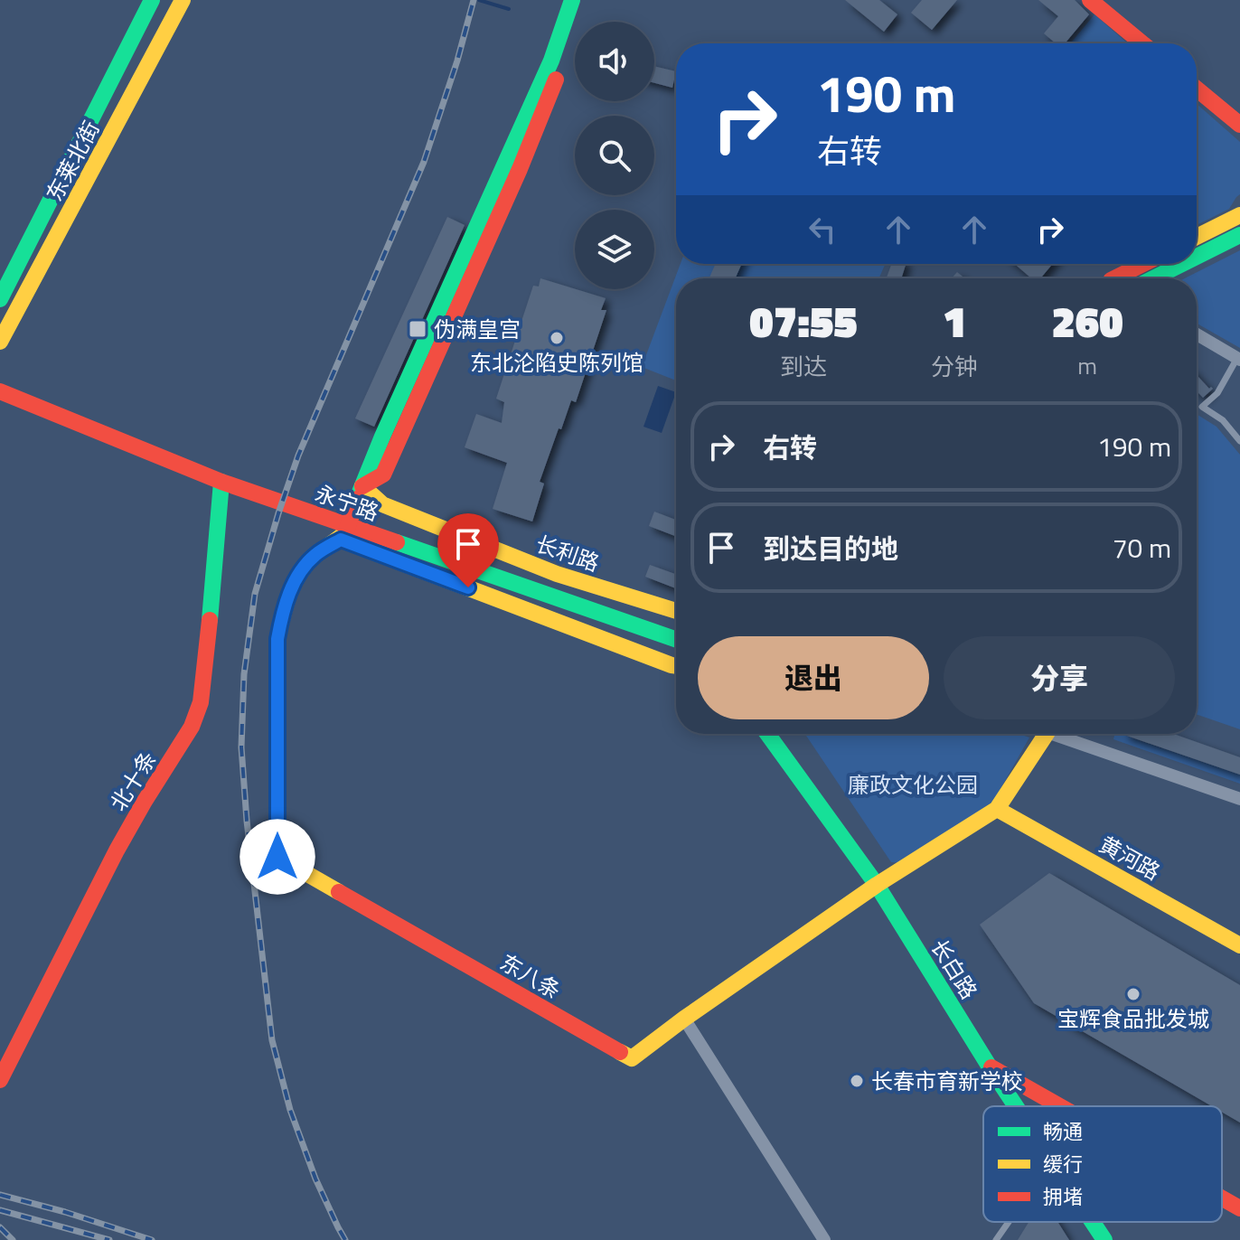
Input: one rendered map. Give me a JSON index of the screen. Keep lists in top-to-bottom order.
{
  "streets": {
    "street": [
      "东莱北街",
      "永宁路",
      "长利路",
      "北十条",
      "黄河路",
      "长白路",
      "东八条"
    ]
  },
  "crossings": [
    ["永宁路", "北十条"],
    ["黄河路", "东八条"],
    ["长白路", "东八条"]
  ],
  "parks": ["廉政文化公园"],
  "places": {
    "transit": ["伪满皇宫"],
    "other": ["东北沦陷史陈列馆", "宝辉食品批发城", "长春市育新学校"]
  },
  "legend": ["畅通", "缓行", "拥堵"],
  "page": {
    "turn": ["190 m", "右转"],
    "eta": [
      "07:55",
      "到达",
      "1",
      "分钟",
      "260",
      "m"
    ],
    "list": [
      {
        "name": "右转",
        "value": "190 m"
      },
      {
        "name": "到达目的地",
        "value": "70 m"
      }
    ],
    "buttons": ["退出", "分享"]
  }
}
